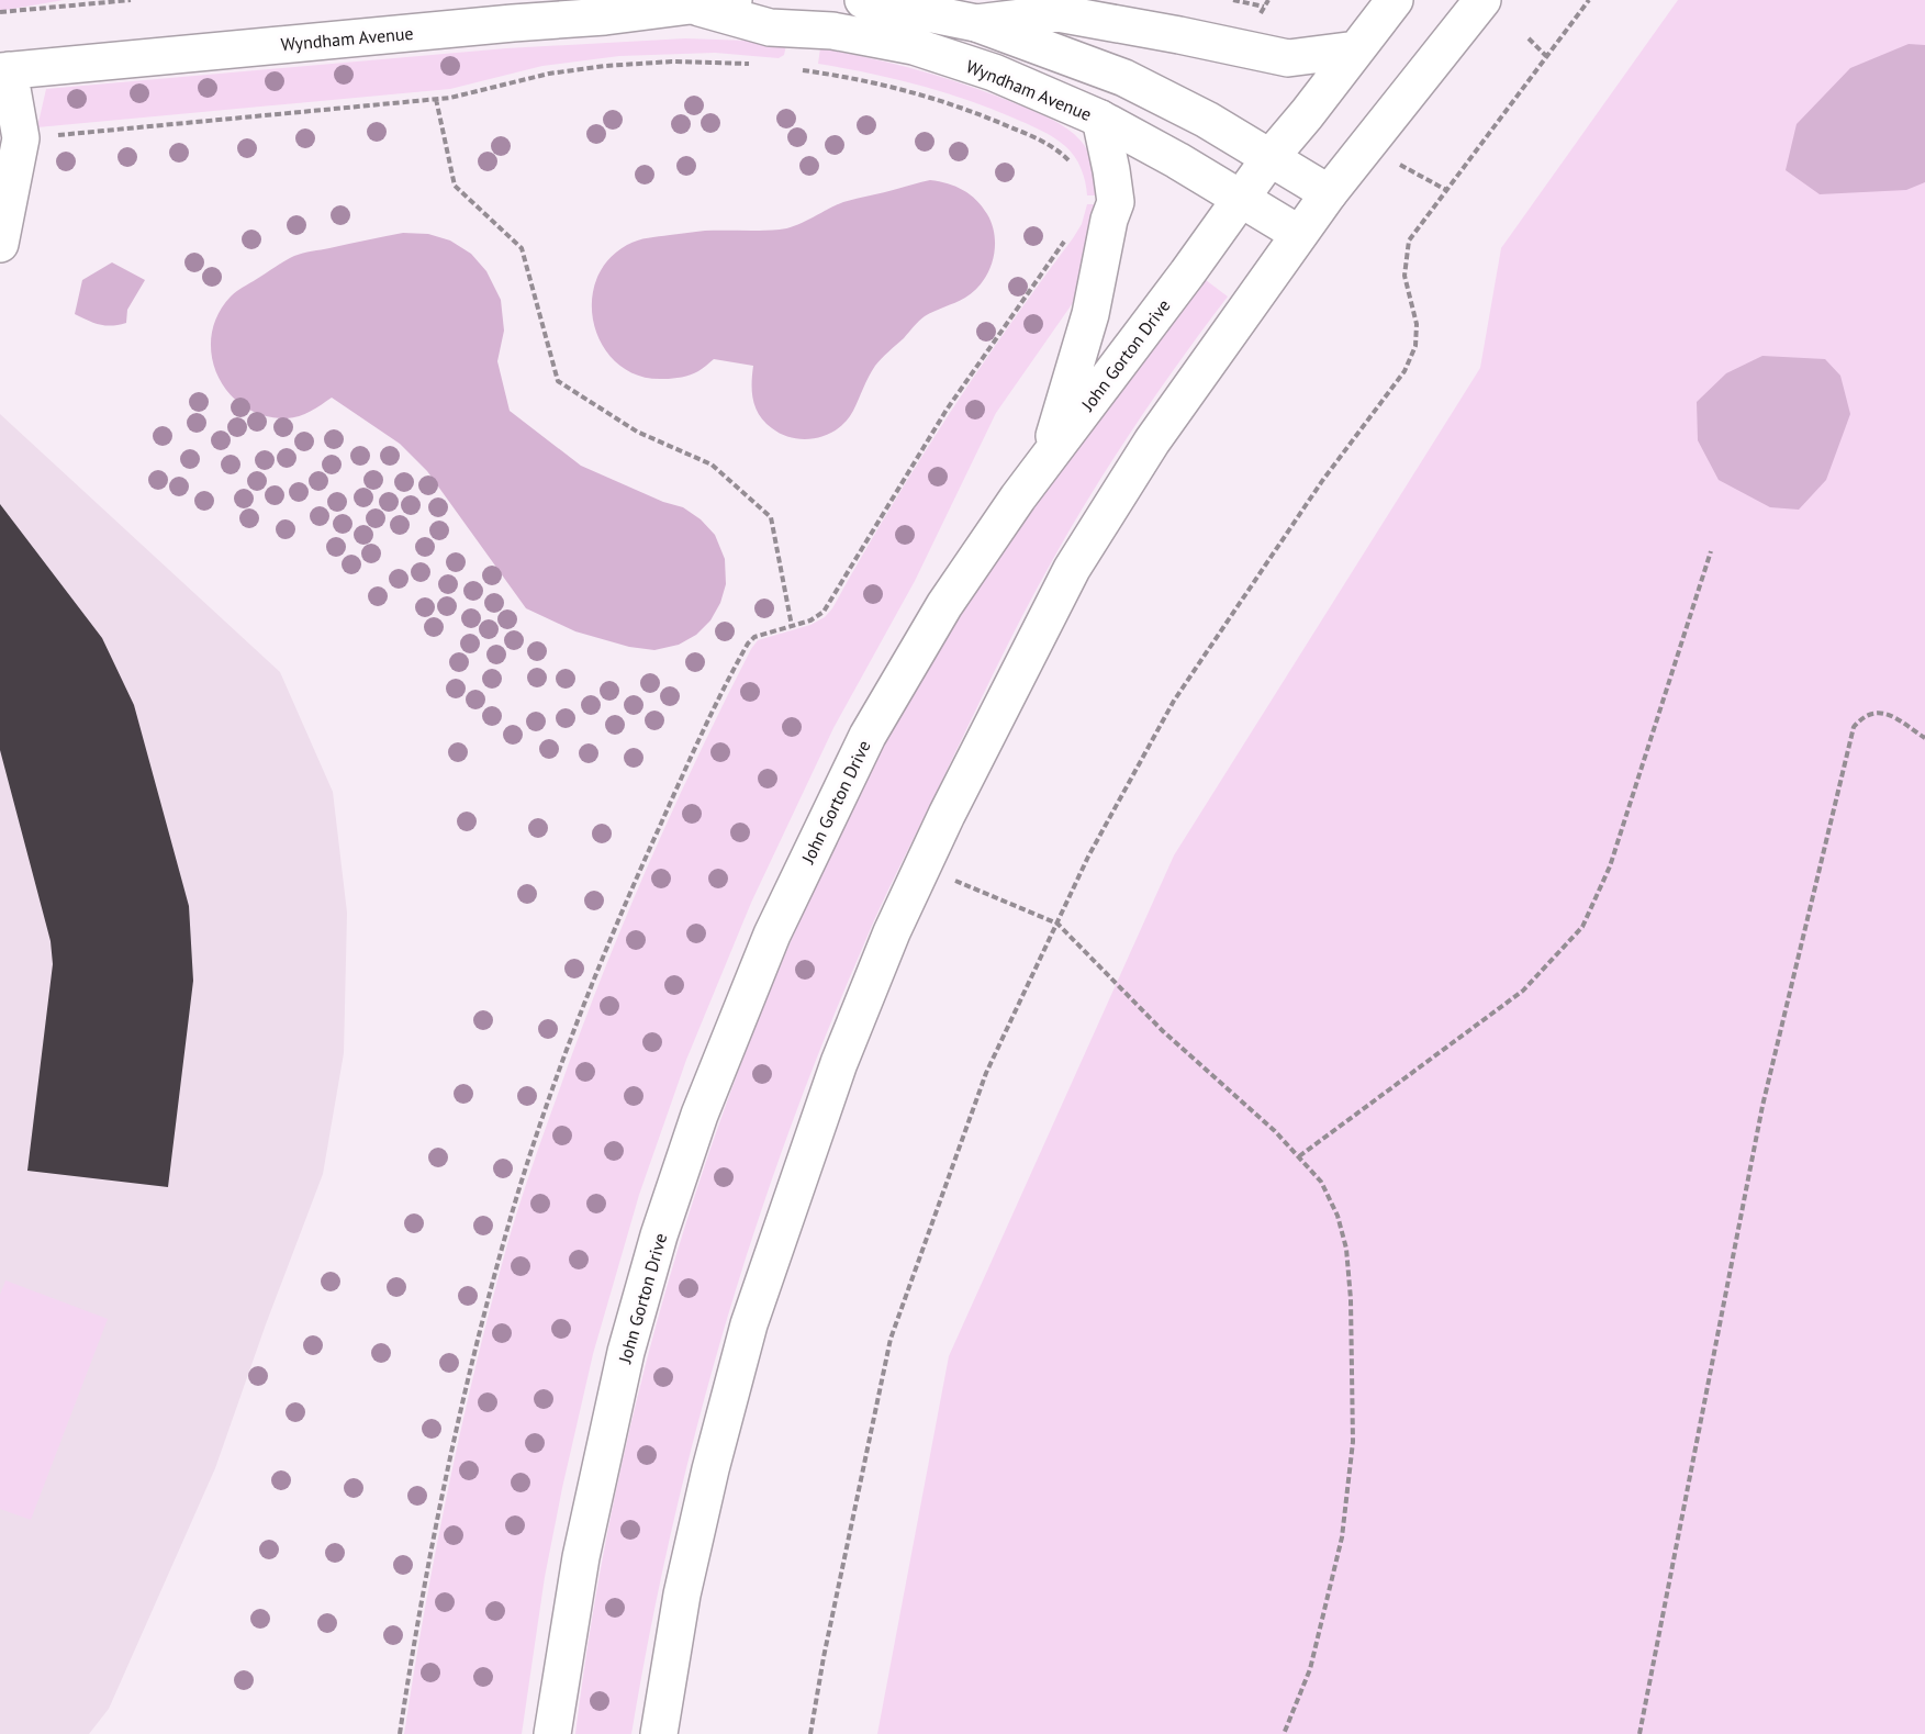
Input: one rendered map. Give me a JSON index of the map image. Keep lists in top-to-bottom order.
{
  "streets": {
    "main road": ["Wyndham Avenue", "John Gorton Drive"]
  },
  "crossings": [
    ["Wyndham Avenue", "John Gorton Drive"]
  ]
}
